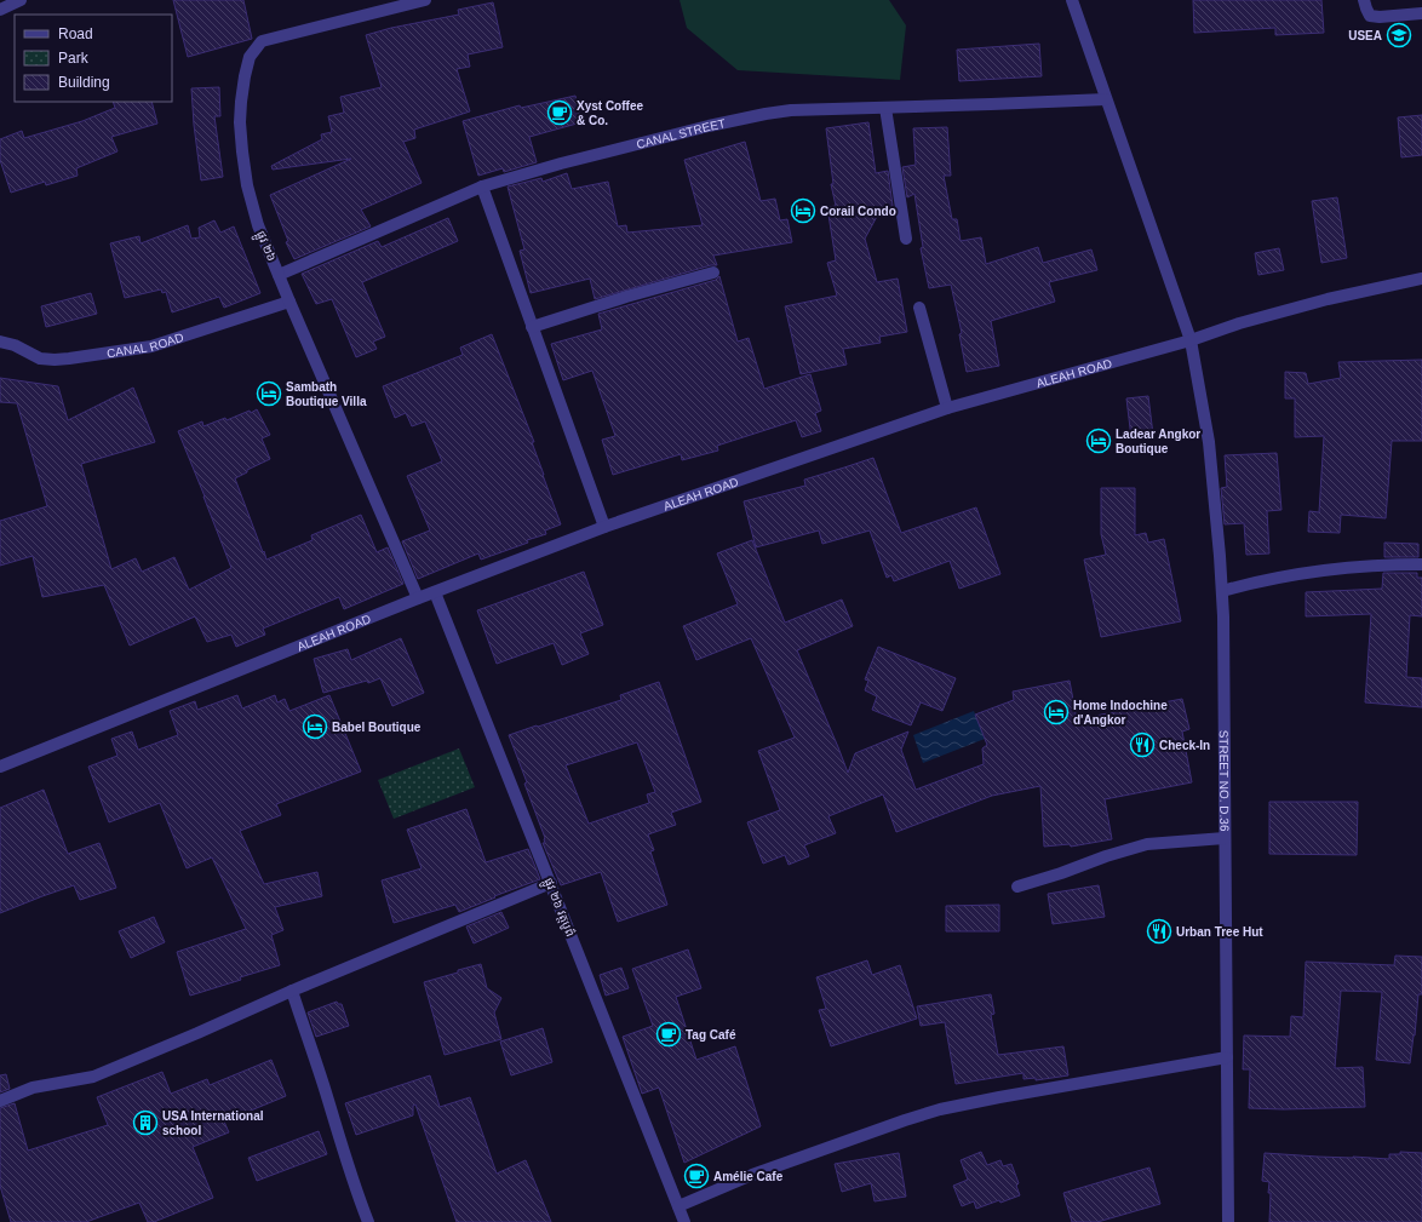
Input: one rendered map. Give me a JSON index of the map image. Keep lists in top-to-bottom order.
{
  "streets": {
    "street": [
      "CANAL STREET",
      "ផ្លូវ ២៦",
      "CANAL ROAD",
      "ALEAH ROAD",
      "STREET NO. D.36",
      "ផ្លូវ ២៦ វត្តបូព៌"
    ]
  },
  "crossings": [
    ["CANAL STREET", "ផ្លូវ ២៦"],
    ["CANAL STREET", "STREET NO. D.36"],
    ["ផ្លូវ ២៦", "CANAL ROAD"],
    ["ផ្លូវ ២៦", "ALEAH ROAD"],
    ["ALEAH ROAD", "STREET NO. D.36"],
    ["ALEAH ROAD", "ផ្លូវ ២៦ វត្តបូព៌"]
  ],
  "places": {
    "school or university": ["USEA"],
    "cafe": ["Xyst Coffee & Co.", "Tag Café", "Amélie Cafe"],
    "hotel": [
      "Corail Condo",
      "Sambath Boutique Villa",
      "Ladear Angkor Boutique",
      "Home Indochine d'Angkor",
      "Babel Boutique"
    ],
    "restaurant": ["Check-In", "Urban Tree Hut"],
    "building": ["USA International school"]
  },
  "legend": ["Road", "Park", "Building"]
}
